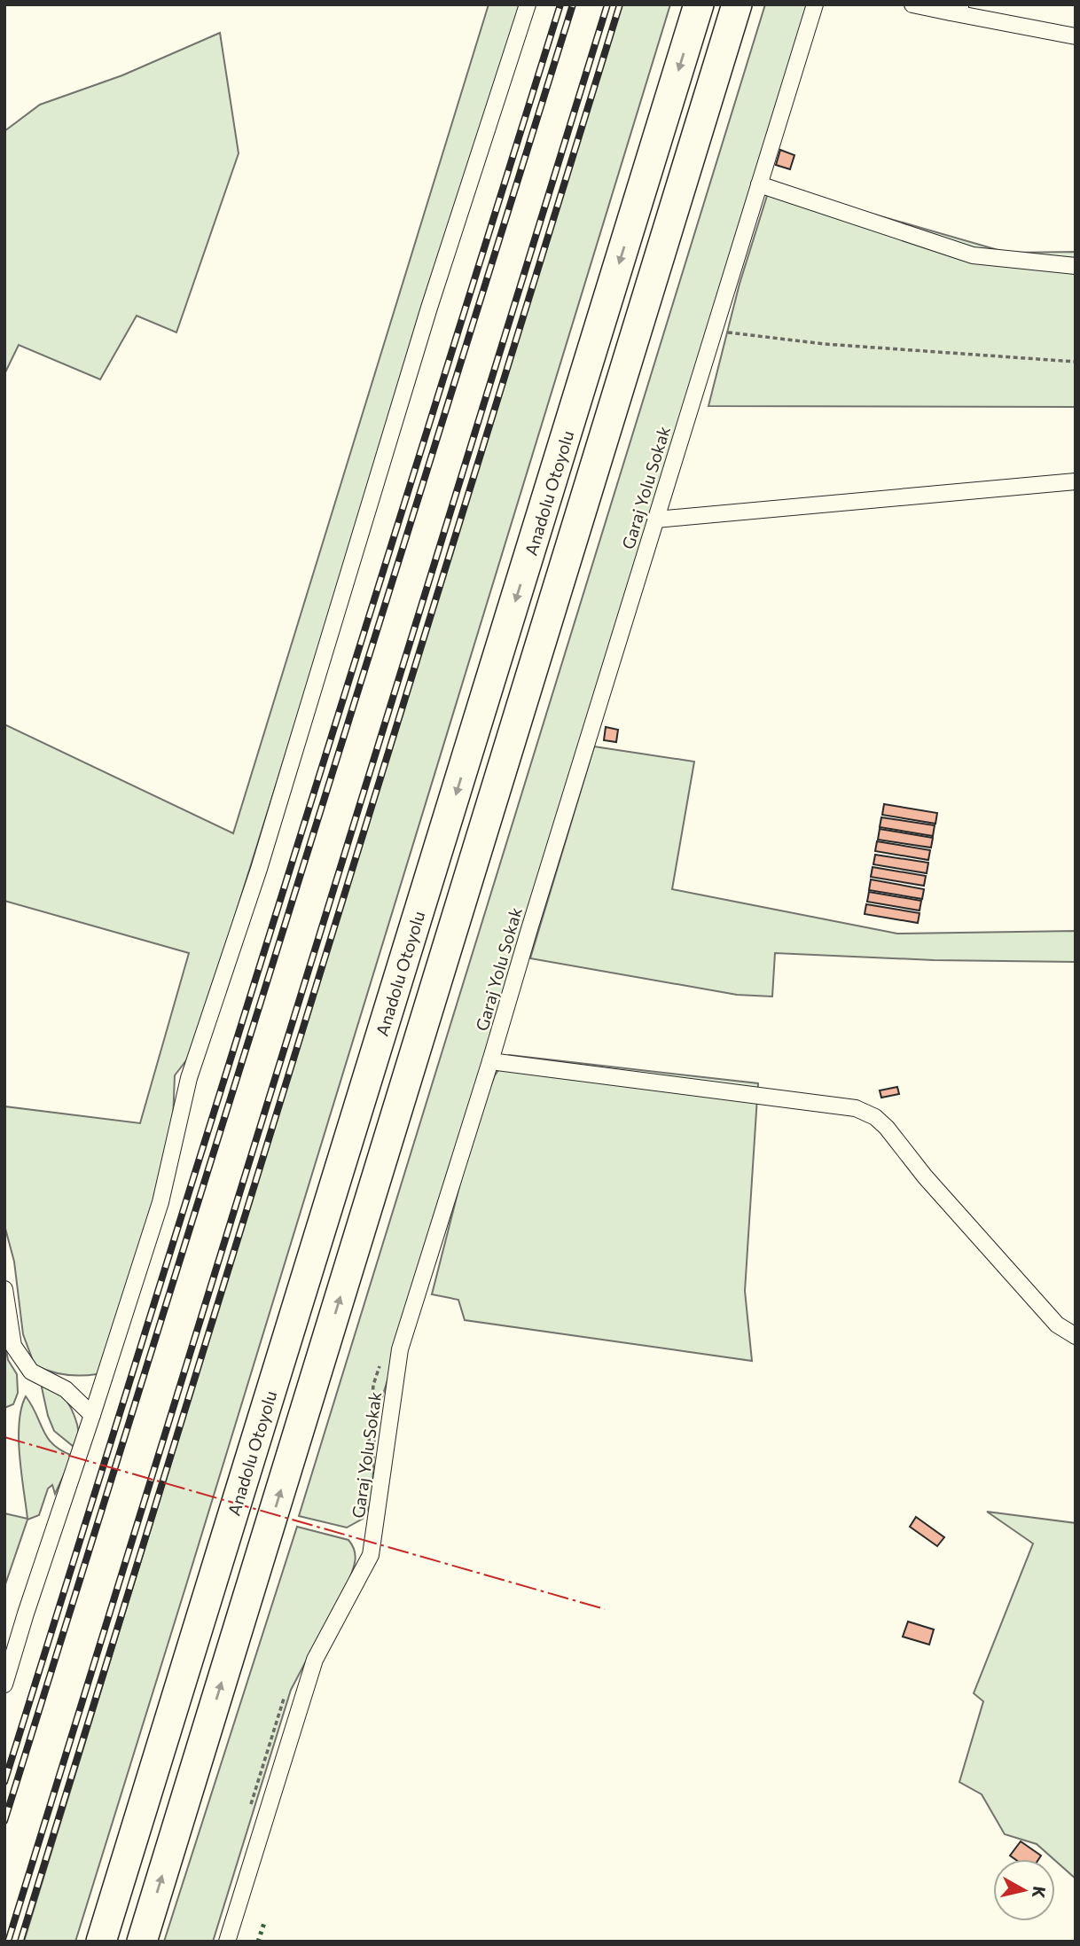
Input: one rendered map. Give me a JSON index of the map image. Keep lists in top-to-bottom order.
{
  "streets": {
    "highway": ["Anadolu Otoyolu"],
    "street": ["Garaj Yolu Sokak"]
  },
  "north": "right"
}
